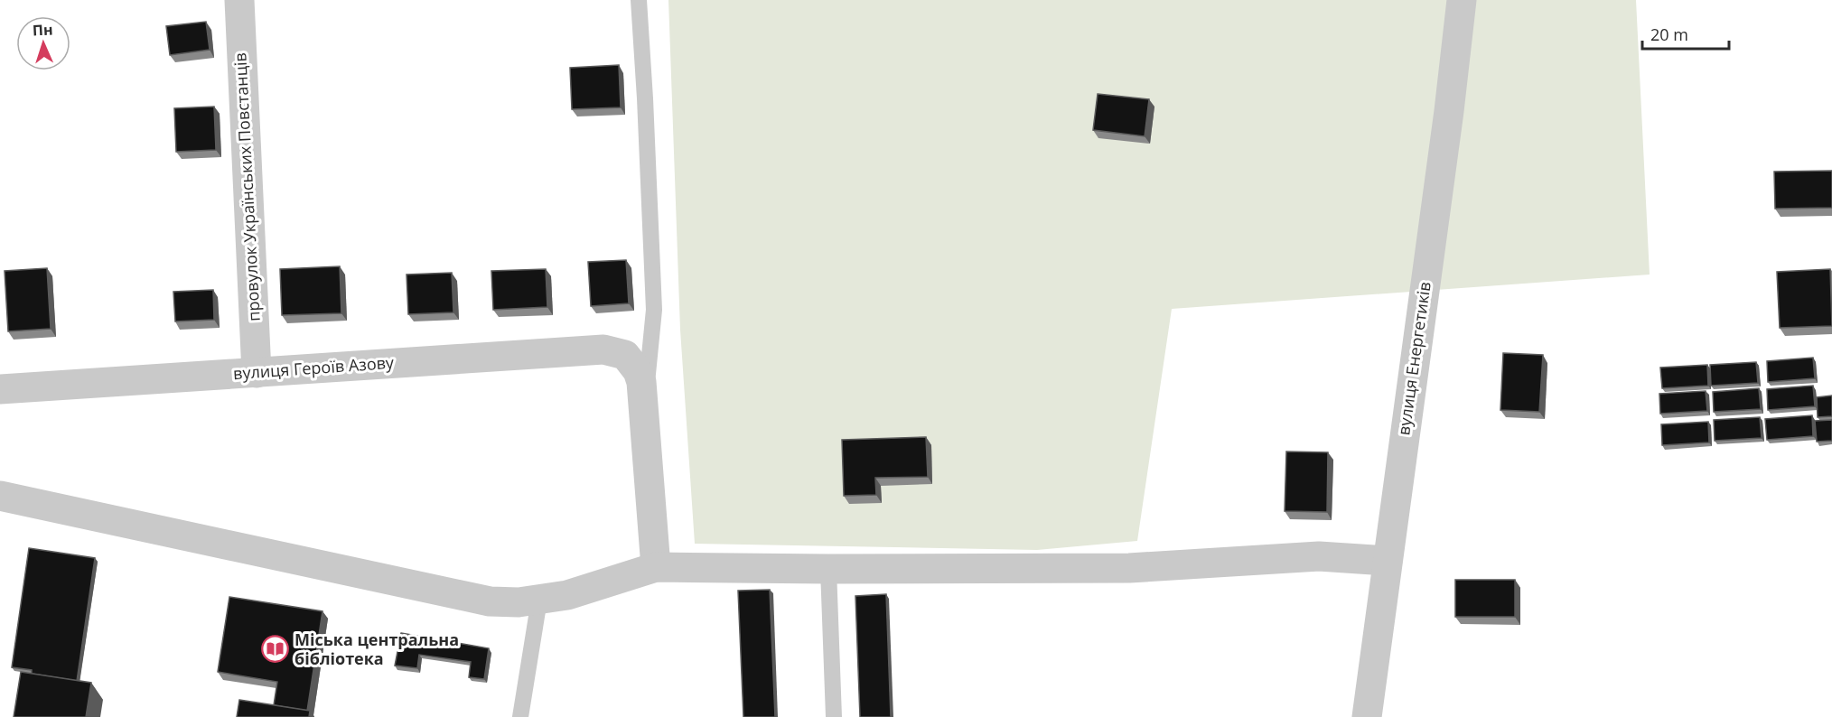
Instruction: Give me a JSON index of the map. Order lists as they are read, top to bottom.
{
  "streets": {
    "street": ["провулок Українських Повстанців", "вулиця Енергетиків", "вулиця Героїв Азову"]
  },
  "crossings": [
    ["провулок Українських Повстанців", "вулиця Героїв Азову"]
  ],
  "places": {
    "library": ["Міська центральна бібліотека"]
  },
  "scale_bar": "20 m",
  "north": "top"
}
